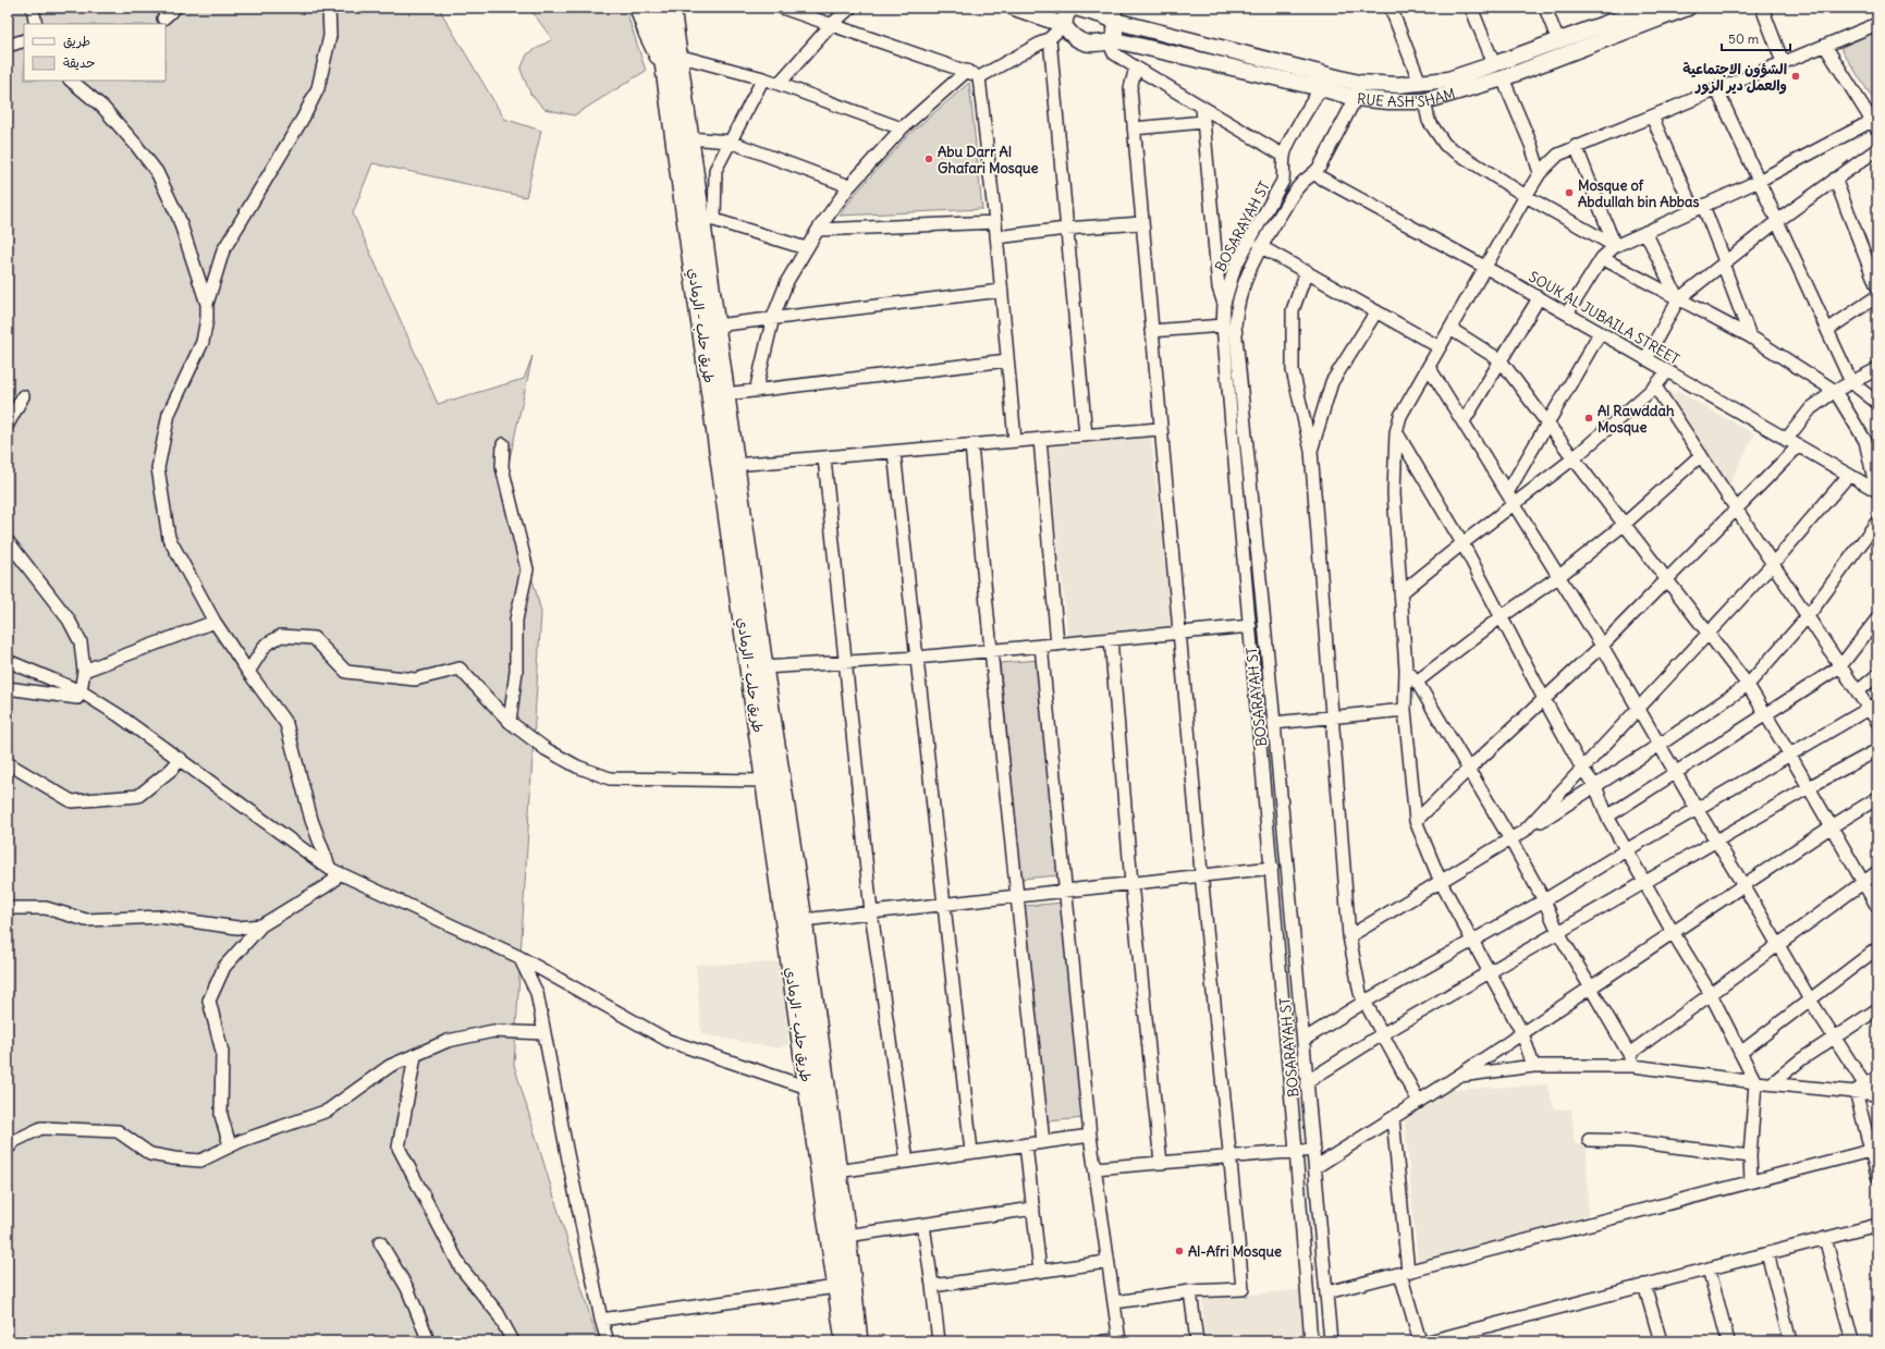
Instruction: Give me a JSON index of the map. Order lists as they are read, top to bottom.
{
  "streets": {
    "highway": ["طريق حلب - الرمادي"],
    "main road": ["RUE ASH'SHAM"],
    "street": ["BOSARAYAH ST", "SOUK AL JUBAILA STREET"]
  },
  "crossings": [
    ["RUE ASH'SHAM", "BOSARAYAH ST"],
    ["BOSARAYAH ST", "SOUK AL JUBAILA STREET"]
  ],
  "places": [
    "الشؤون الاجتماعية والعمل دير الزور",
    "Abu Darr Al Ghafari Mosque",
    "Mosque of Abdullah bin Abbas",
    "Al Rawddah Mosque",
    "Al-Afri Mosque"
  ],
  "legend": ["طريق", "حديقة"],
  "scale_bar": "50 m"
}
